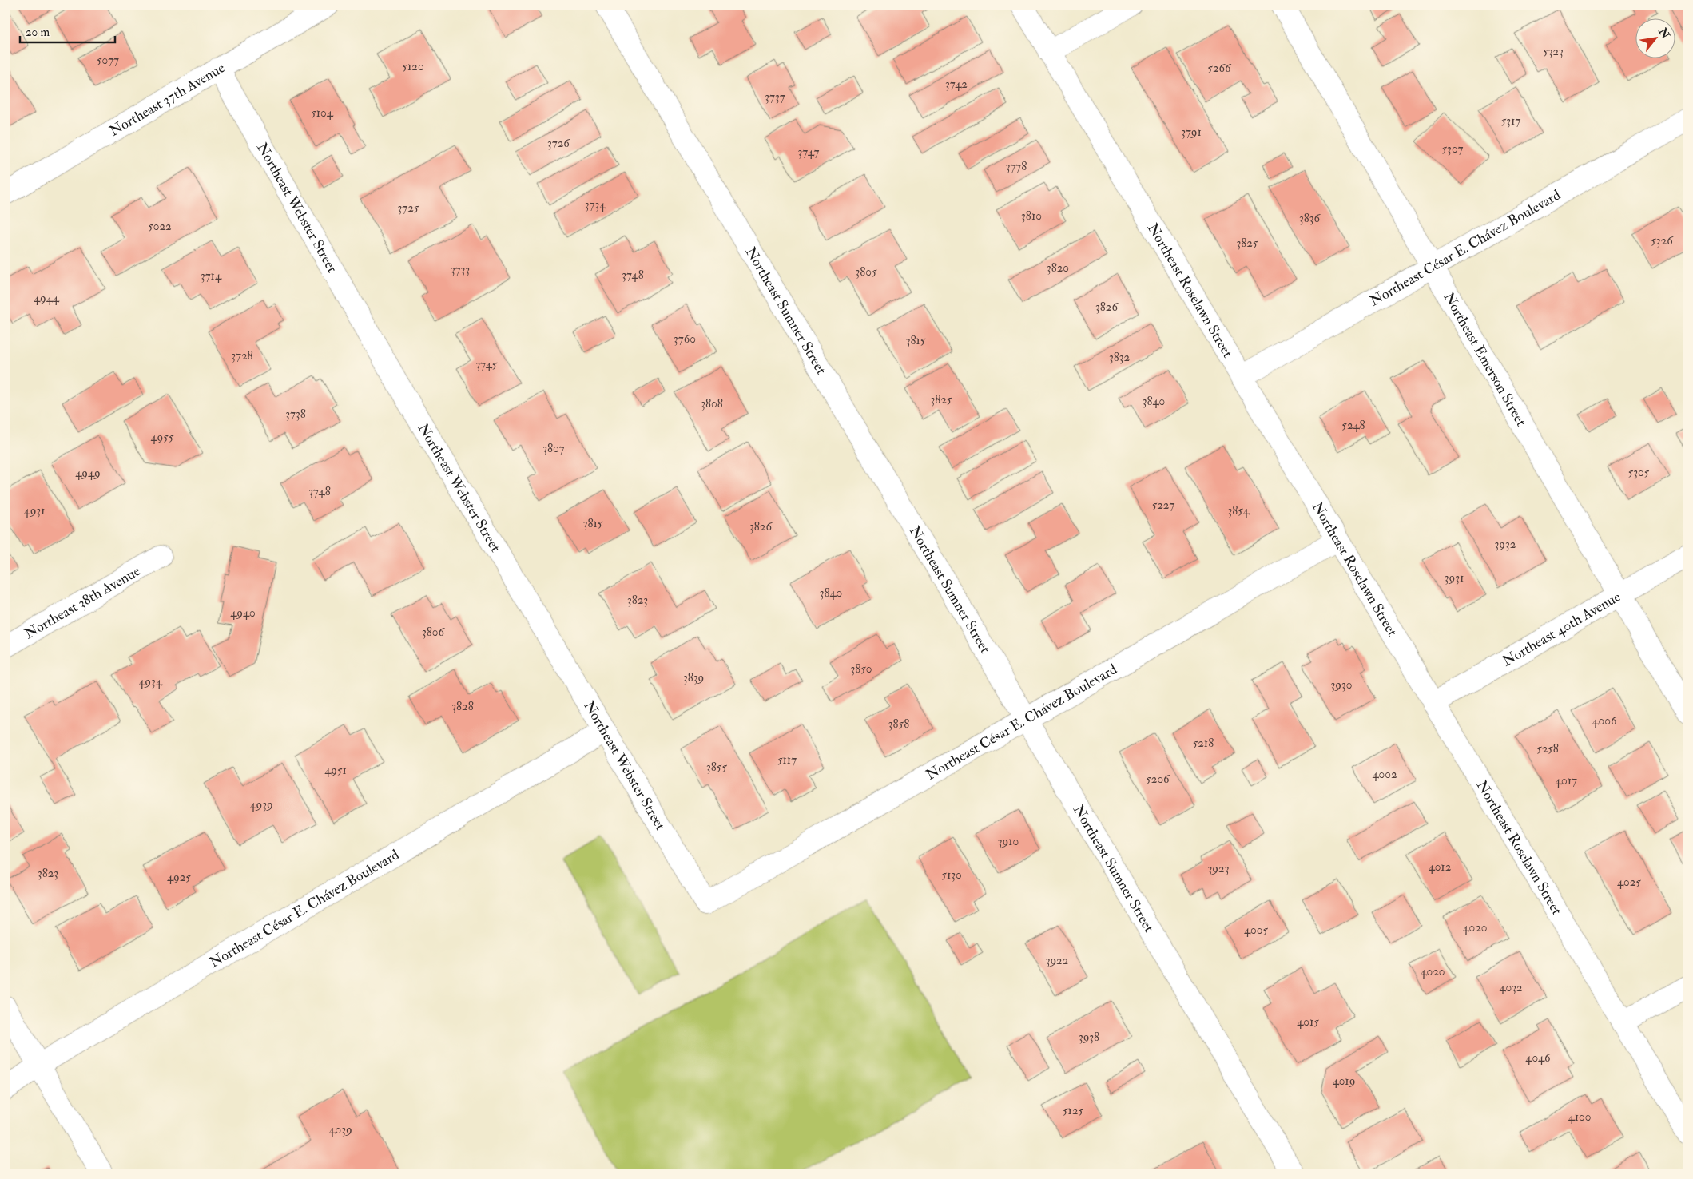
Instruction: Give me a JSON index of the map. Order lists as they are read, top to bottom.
{
  "streets": {
    "street": [
      "Northeast 37th Avenue",
      "Northeast Webster Street",
      "Northeast César E. Chávez Boulevard",
      "Northeast Roselawn Street",
      "Northeast Sumner Street",
      "Northeast Emerson Street",
      "Northeast 38th Avenue",
      "Northeast 40th Avenue"
    ]
  },
  "crossings": [
    ["Northeast 37th Avenue", "Northeast Webster Street"],
    ["Northeast Webster Street", "Northeast César E. Chávez Boulevard"],
    ["Northeast César E. Chávez Boulevard", "Northeast Roselawn Street"],
    ["Northeast César E. Chávez Boulevard", "Northeast Sumner Street"],
    ["Northeast César E. Chávez Boulevard", "Northeast Emerson Street"],
    ["Northeast Roselawn Street", "Northeast 40th Avenue"],
    ["Northeast Emerson Street", "Northeast 40th Avenue"]
  ],
  "house_numbers": [
    "5323",
    "5077",
    "5120",
    "5266",
    "3742",
    "3737",
    "5104",
    "5317",
    "3791",
    "3726",
    "5307",
    "3747",
    "3778",
    "3734",
    "3725",
    "3810",
    "3836",
    "5022",
    "5326",
    "3825",
    "3820",
    "3733",
    "3805",
    "3748",
    "3714",
    "4944",
    "3826",
    "3760",
    "3815",
    "3728",
    "3832",
    "3745",
    "3825",
    "3840",
    "3808",
    "3738",
    "5248",
    "4955",
    "3807",
    "5305",
    "4949",
    "3748",
    "5227",
    "4931",
    "3854",
    "3815",
    "3826",
    "3932",
    "3931",
    "3840",
    "3823",
    "4940",
    "3806",
    "3850",
    "3839",
    "4934",
    "3930",
    "3828",
    "4006",
    "3858",
    "5218",
    "5258",
    "5117",
    "3855",
    "4951",
    "4002",
    "5206",
    "4017",
    "4939",
    "3910",
    "4012",
    "3923",
    "3823",
    "5130",
    "4925",
    "4025",
    "4020",
    "4005",
    "3922",
    "4020",
    "4032",
    "4015",
    "3938",
    "4046",
    "4019",
    "5125",
    "4100",
    "4039"
  ],
  "scale_bar": "20 m",
  "north": "top right"
}
